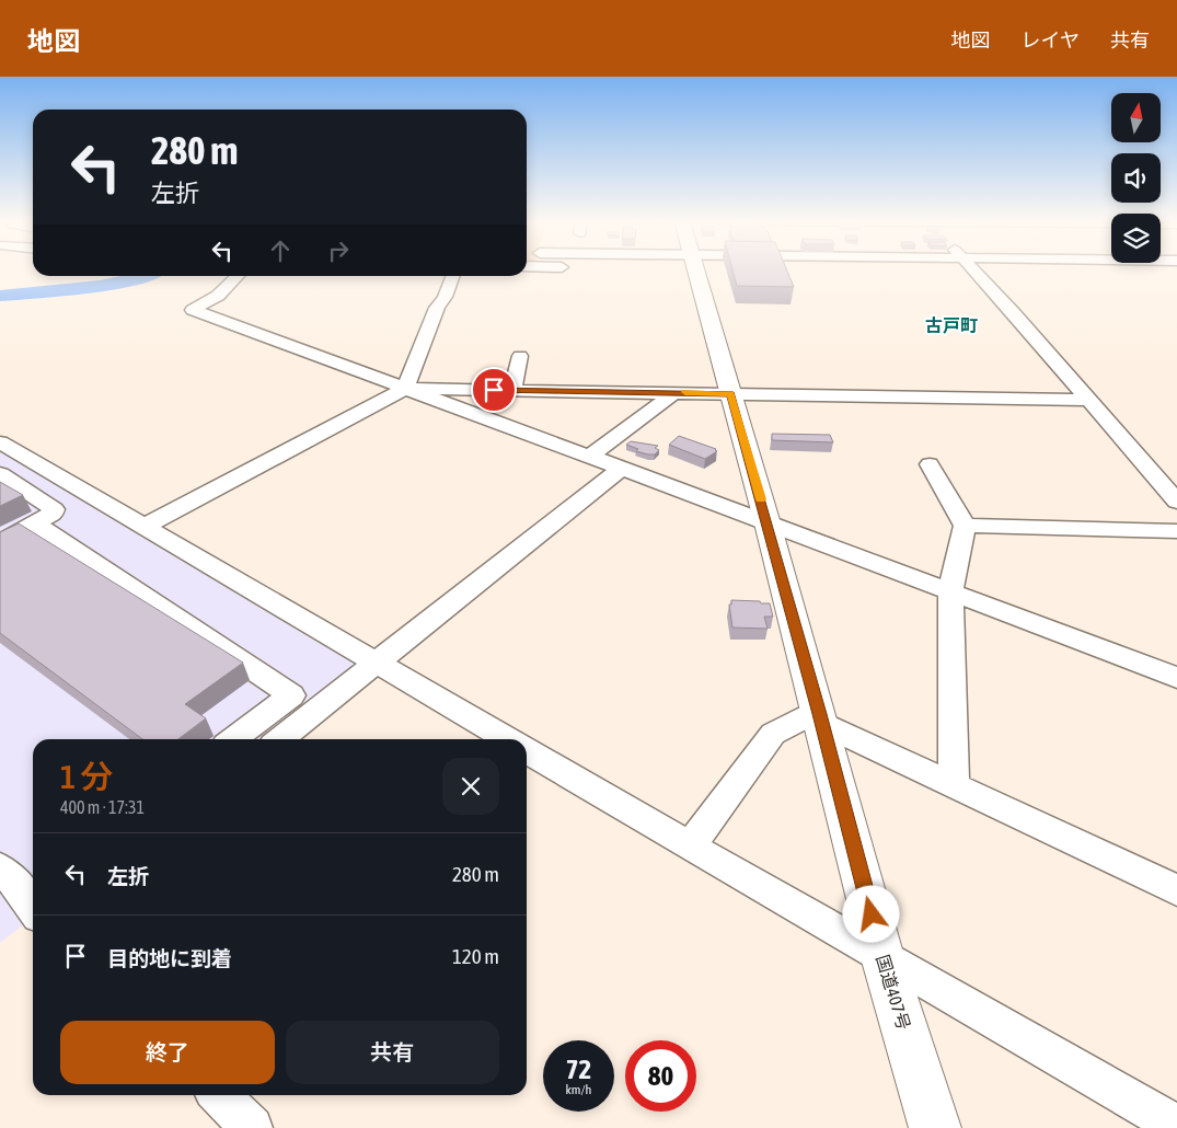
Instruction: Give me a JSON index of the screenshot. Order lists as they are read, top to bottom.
{
  "streets": {
    "highway": ["国道407号"]
  },
  "districts": ["古戸町"],
  "north": "top",
  "page": {
    "header": "地図",
    "nav": ["地図", "レイヤ", "共有"],
    "turn": ["280 m", "左折"],
    "heading": ["1 分", "400 m · 17:31"],
    "list": [
      {
        "name": "左折",
        "value": "280 m"
      },
      {
        "name": "目的地に到着",
        "value": "120 m"
      }
    ],
    "buttons": ["終了", "共有"],
    "speed": "72 km/h",
    "limit": "80"
  }
}
